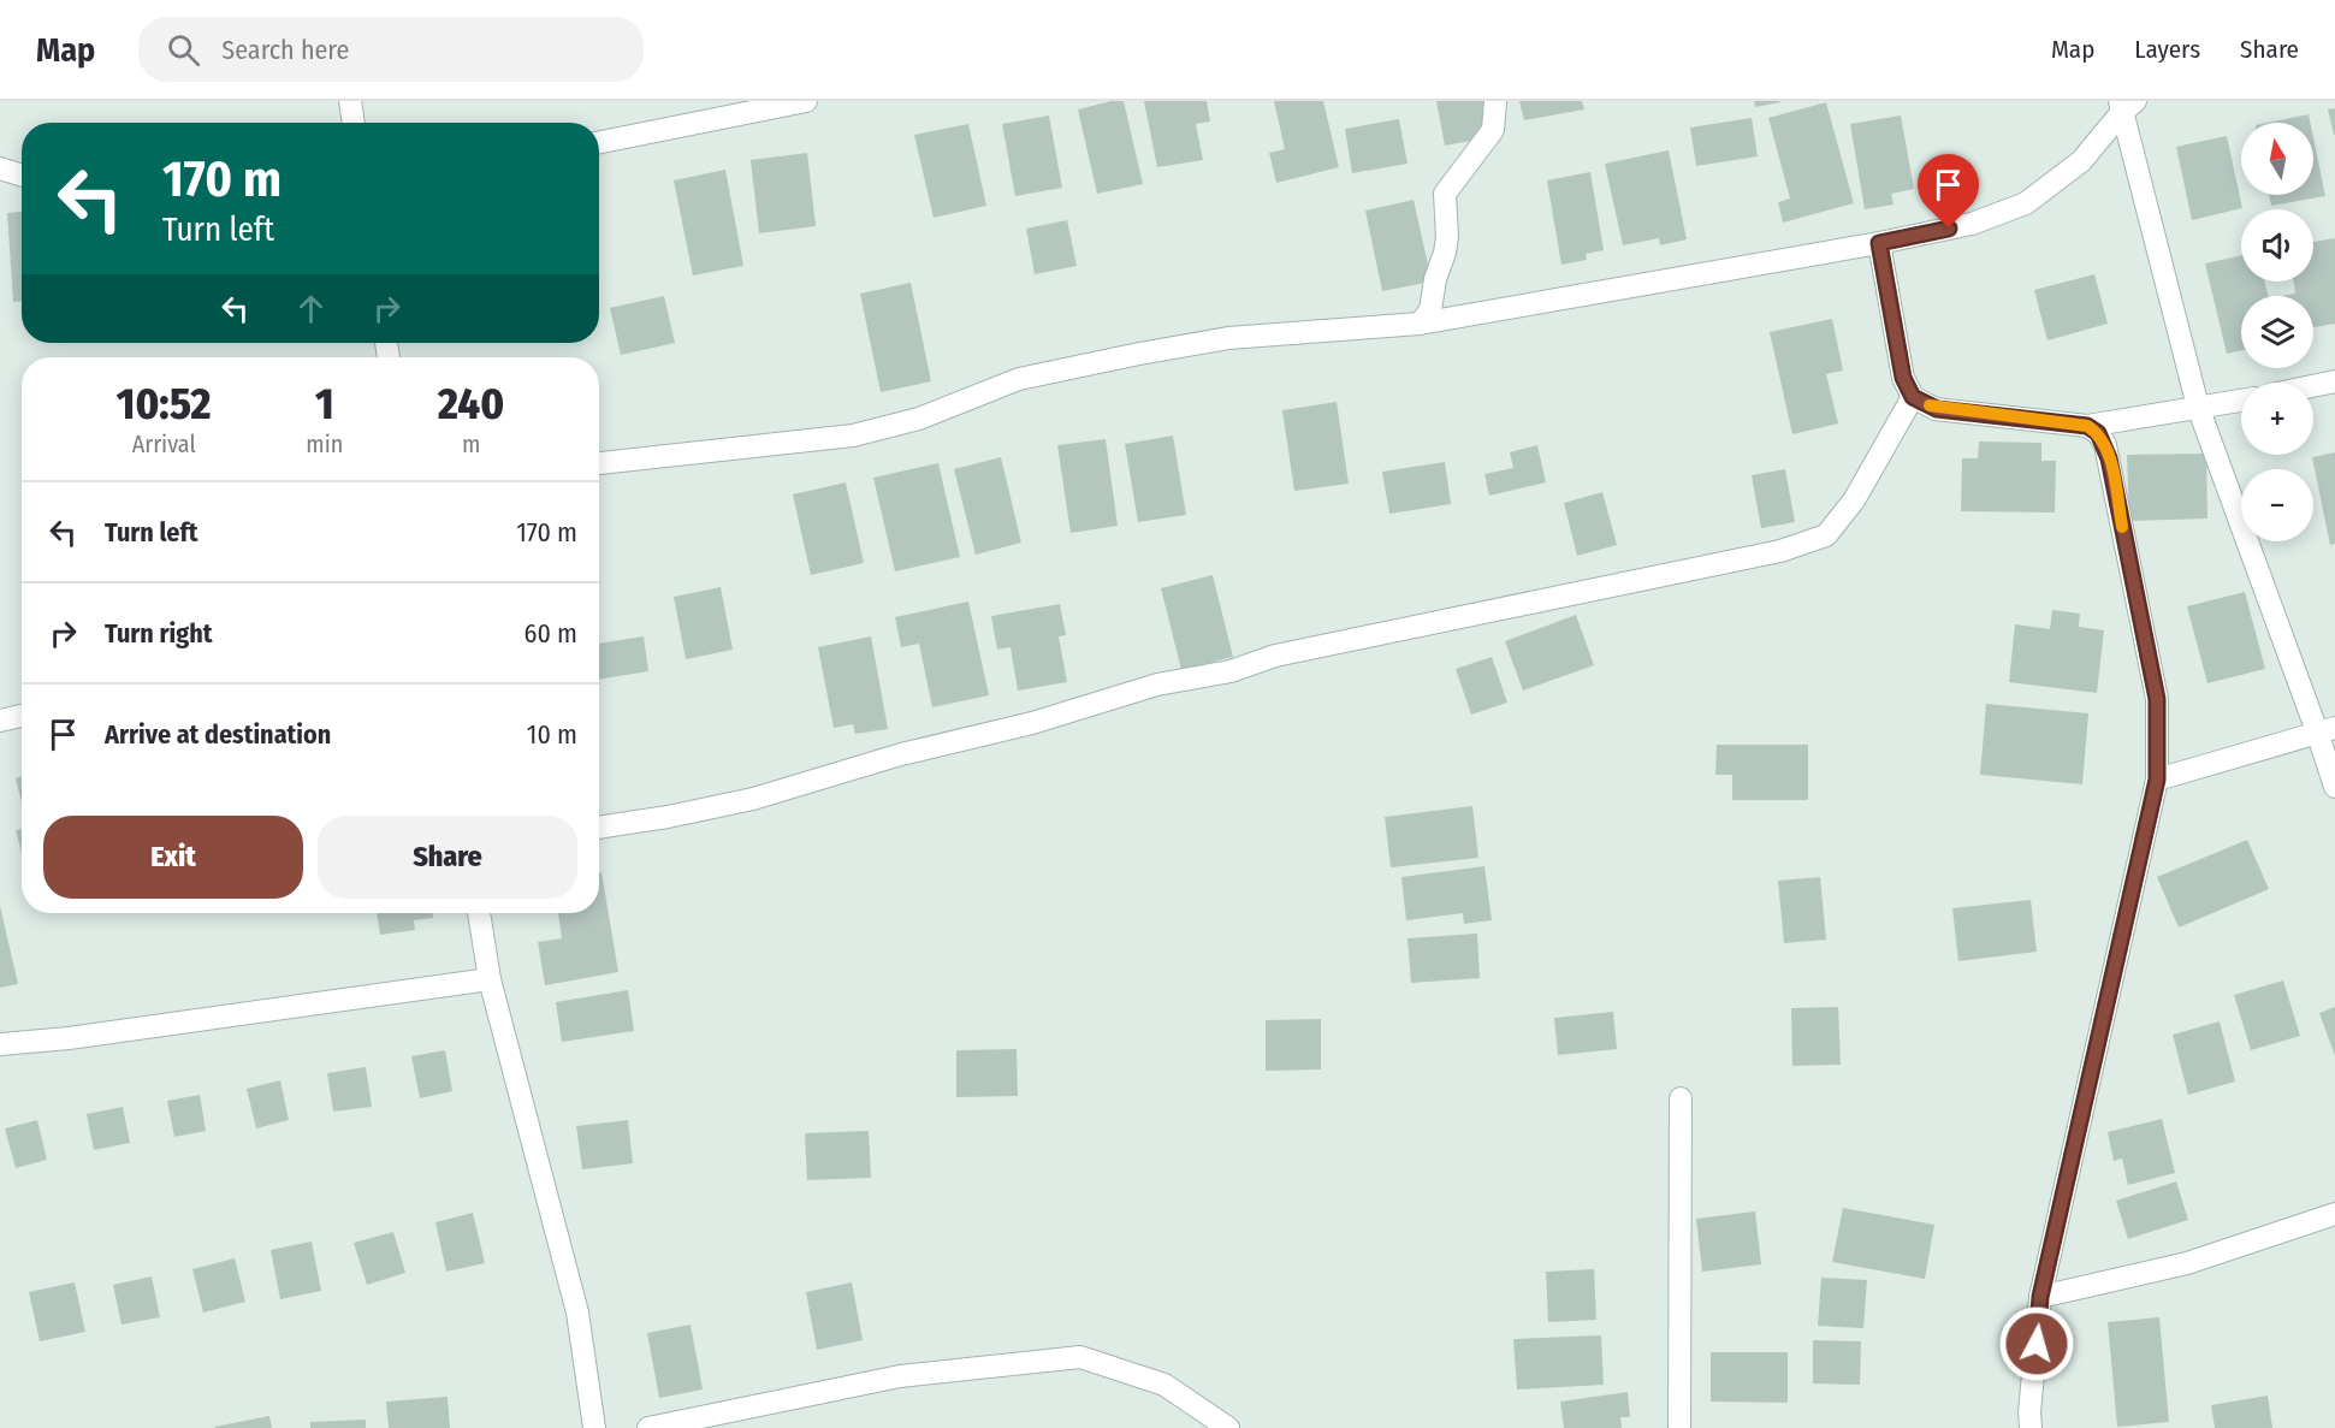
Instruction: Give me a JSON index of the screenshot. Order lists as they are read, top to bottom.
{
  "north": "top",
  "page": {
    "header": "Map",
    "search": "Search here",
    "nav": ["Map", "Layers", "Share"],
    "map_buttons": ["+", "−"],
    "turn": ["170 m", "Turn left"],
    "eta": [
      "10:52",
      "Arrival",
      "1",
      "min",
      "240",
      "m"
    ],
    "list": [
      {
        "name": "Turn left",
        "value": "170 m"
      },
      {
        "name": "Turn right",
        "value": "60 m"
      },
      {
        "name": "Arrive at destination",
        "value": "10 m"
      }
    ],
    "buttons": ["Exit", "Share"]
  }
}
